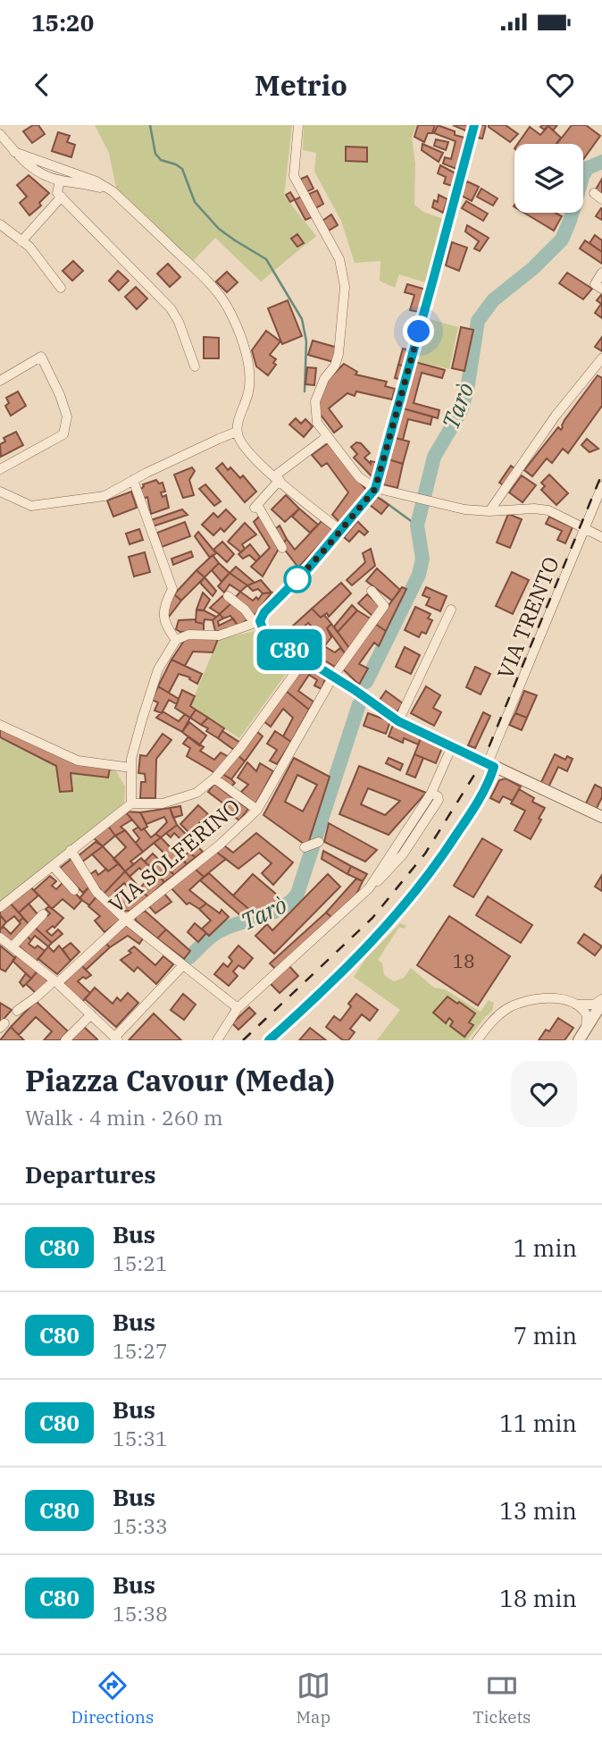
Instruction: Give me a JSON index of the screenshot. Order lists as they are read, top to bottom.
{
  "streets": {
    "street": ["VIA TRENTO", "VIA SOLFERINO"]
  },
  "water": ["Tarò"],
  "lines": ["bus line C80"],
  "house_numbers": ["18"],
  "page": {
    "status": "15:20",
    "header": "Metrio",
    "on_map": "C80",
    "heading": [
      ["Piazza Cavour (Meda)", "Walk · 4 min · 260 m"],
      "Departures"
    ],
    "list": [
      {
        "mark": "C80",
        "name": "Bus",
        "note": "15:21",
        "value": "1 min"
      },
      {
        "mark": "C80",
        "name": "Bus",
        "note": "15:27",
        "value": "7 min"
      },
      {
        "mark": "C80",
        "name": "Bus",
        "note": "15:31",
        "value": "11 min"
      },
      {
        "mark": "C80",
        "name": "Bus",
        "note": "15:33",
        "value": "13 min"
      },
      {
        "mark": "C80",
        "name": "Bus",
        "note": "15:38",
        "value": "18 min"
      }
    ],
    "tabs": ["Directions", "Map", "Tickets"]
  }
}
